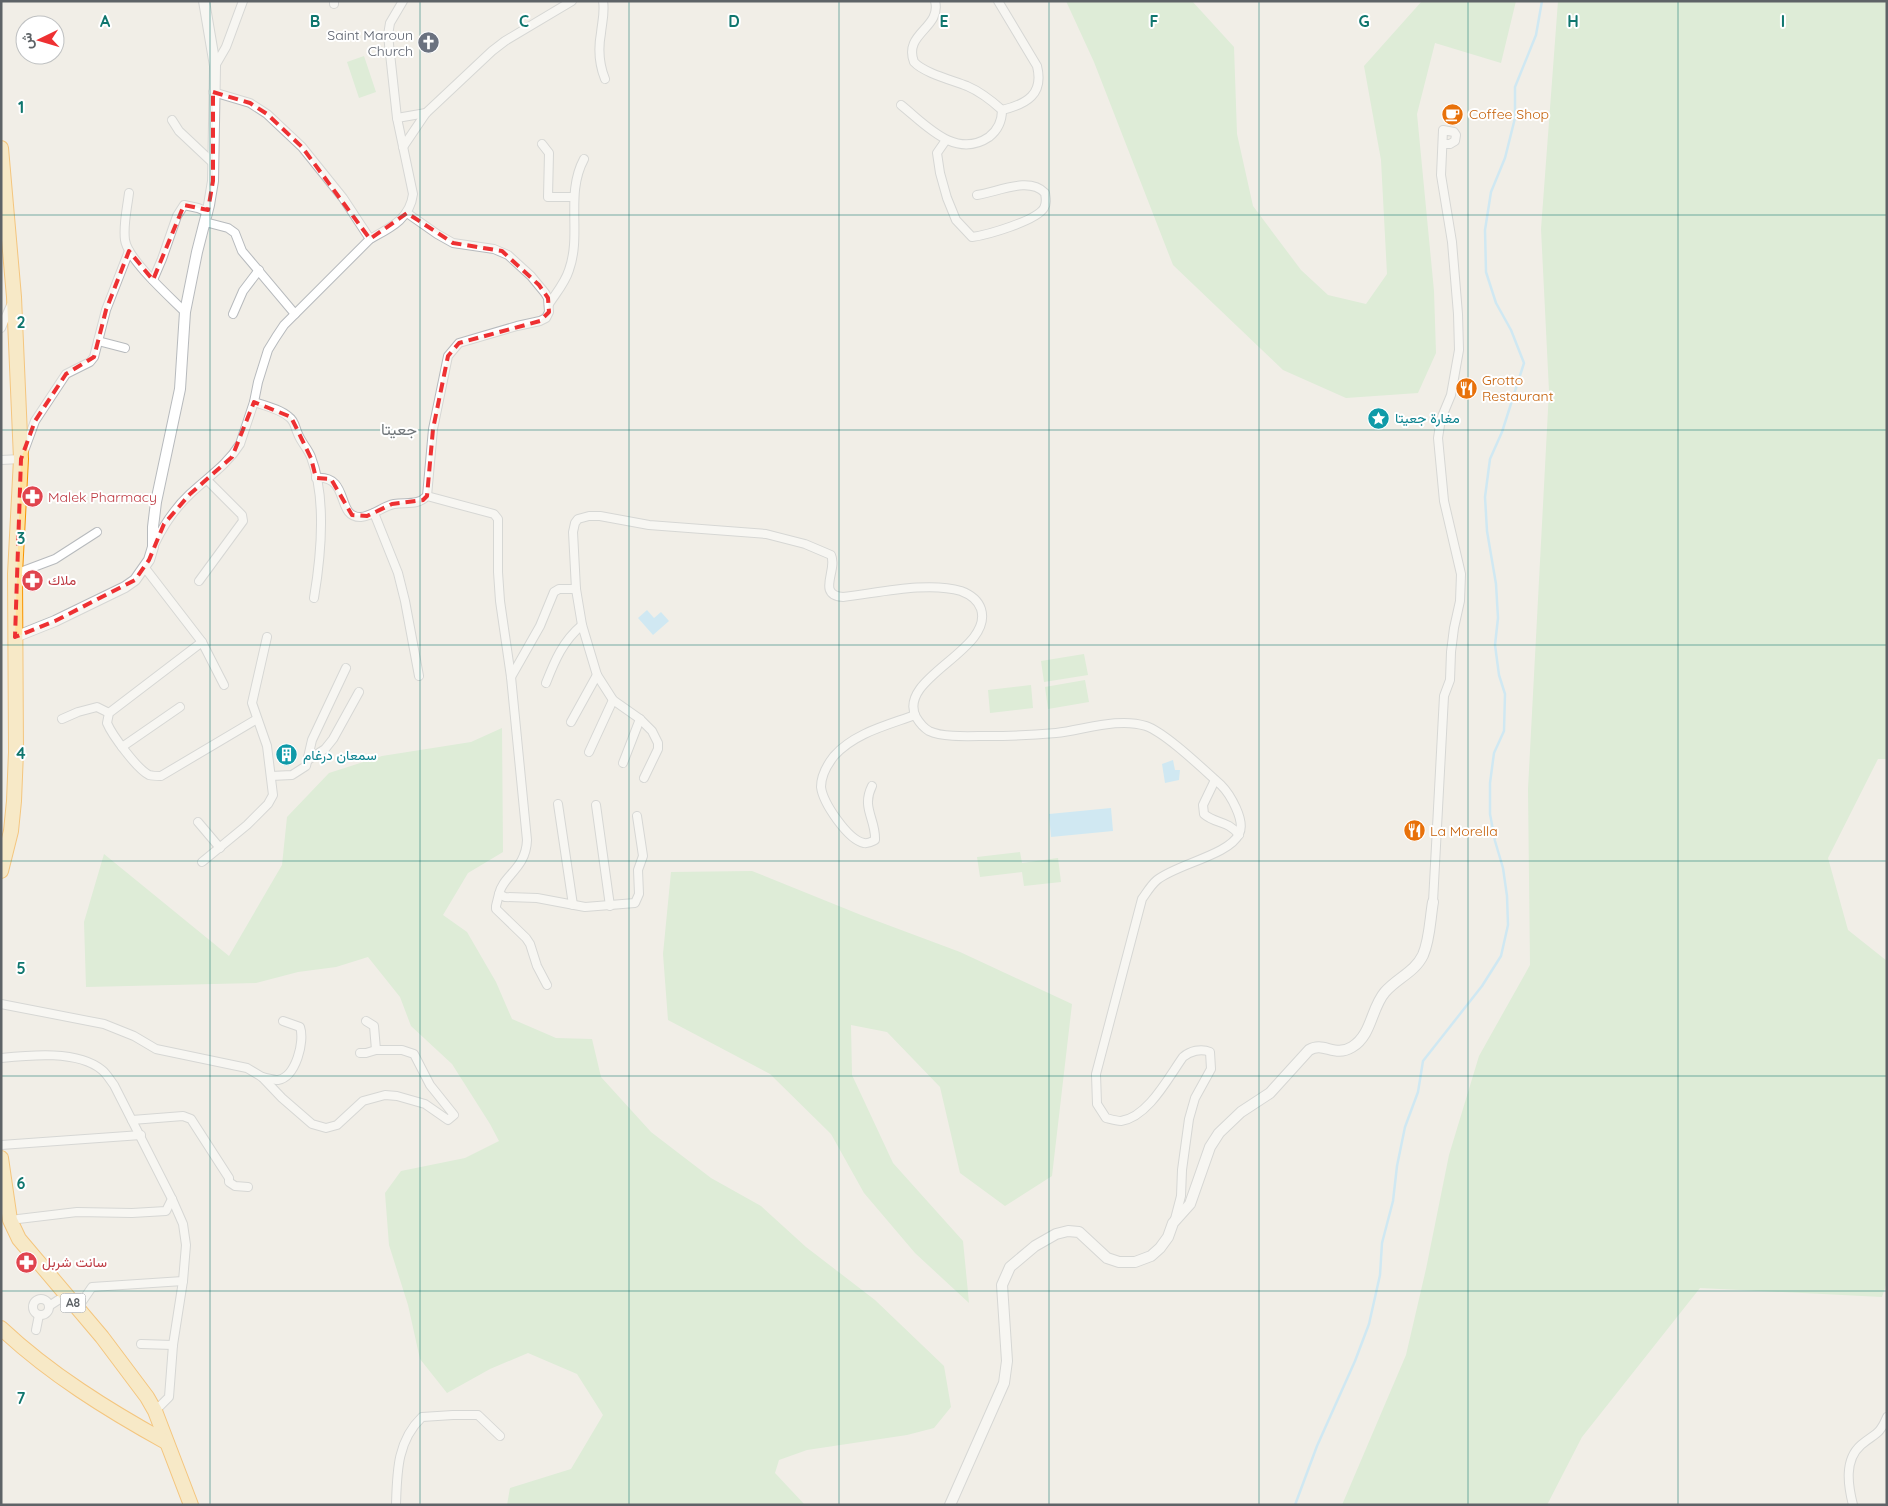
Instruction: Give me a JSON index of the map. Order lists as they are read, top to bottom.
{
  "streets": {
    "highway": ["A8"]
  },
  "districts": ["جعيتا"],
  "places": {
    "church": ["Saint Maroun Church"],
    "cafe": ["Coffee Shop"],
    "restaurant": ["Grotto Restaurant", "La Morella"],
    "place": ["مغارة جعيتا"],
    "pharmacy": ["Malek Pharmacy", "ملاك", "سانت شربل"],
    "building": ["سمعان درغام"]
  },
  "north": "left",
  "grid": {
    "columns": [
      "A",
      "B",
      "C",
      "D",
      "E",
      "F",
      "G",
      "H",
      "I"
    ],
    "rows": [
      "1",
      "2",
      "3",
      "4",
      "5",
      "6",
      "7"
    ]
  }
}
